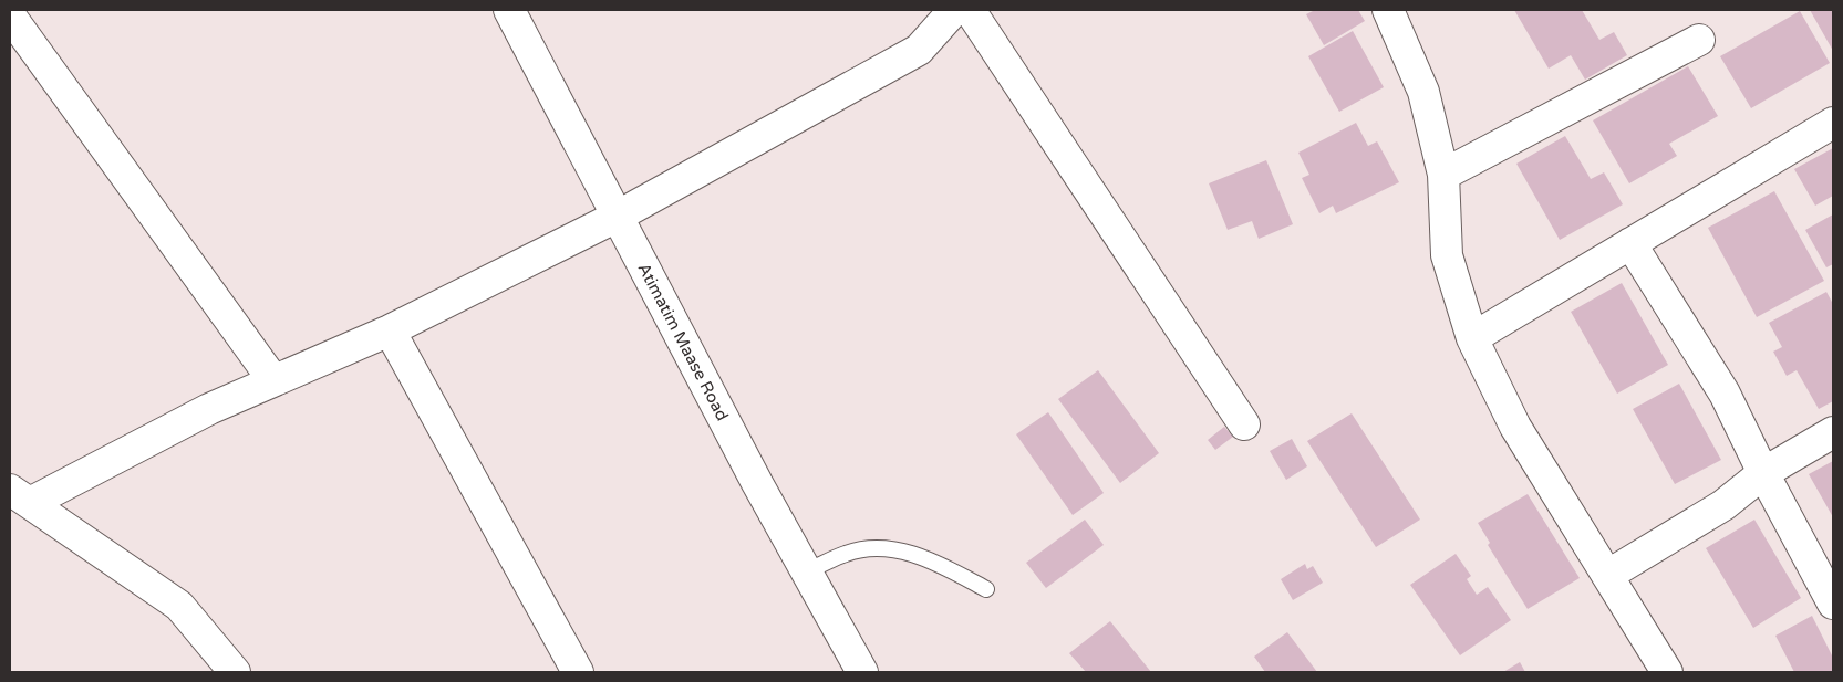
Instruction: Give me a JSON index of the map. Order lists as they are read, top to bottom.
{
  "streets": {
    "street": ["Atimatim Maase Road"]
  }
}
